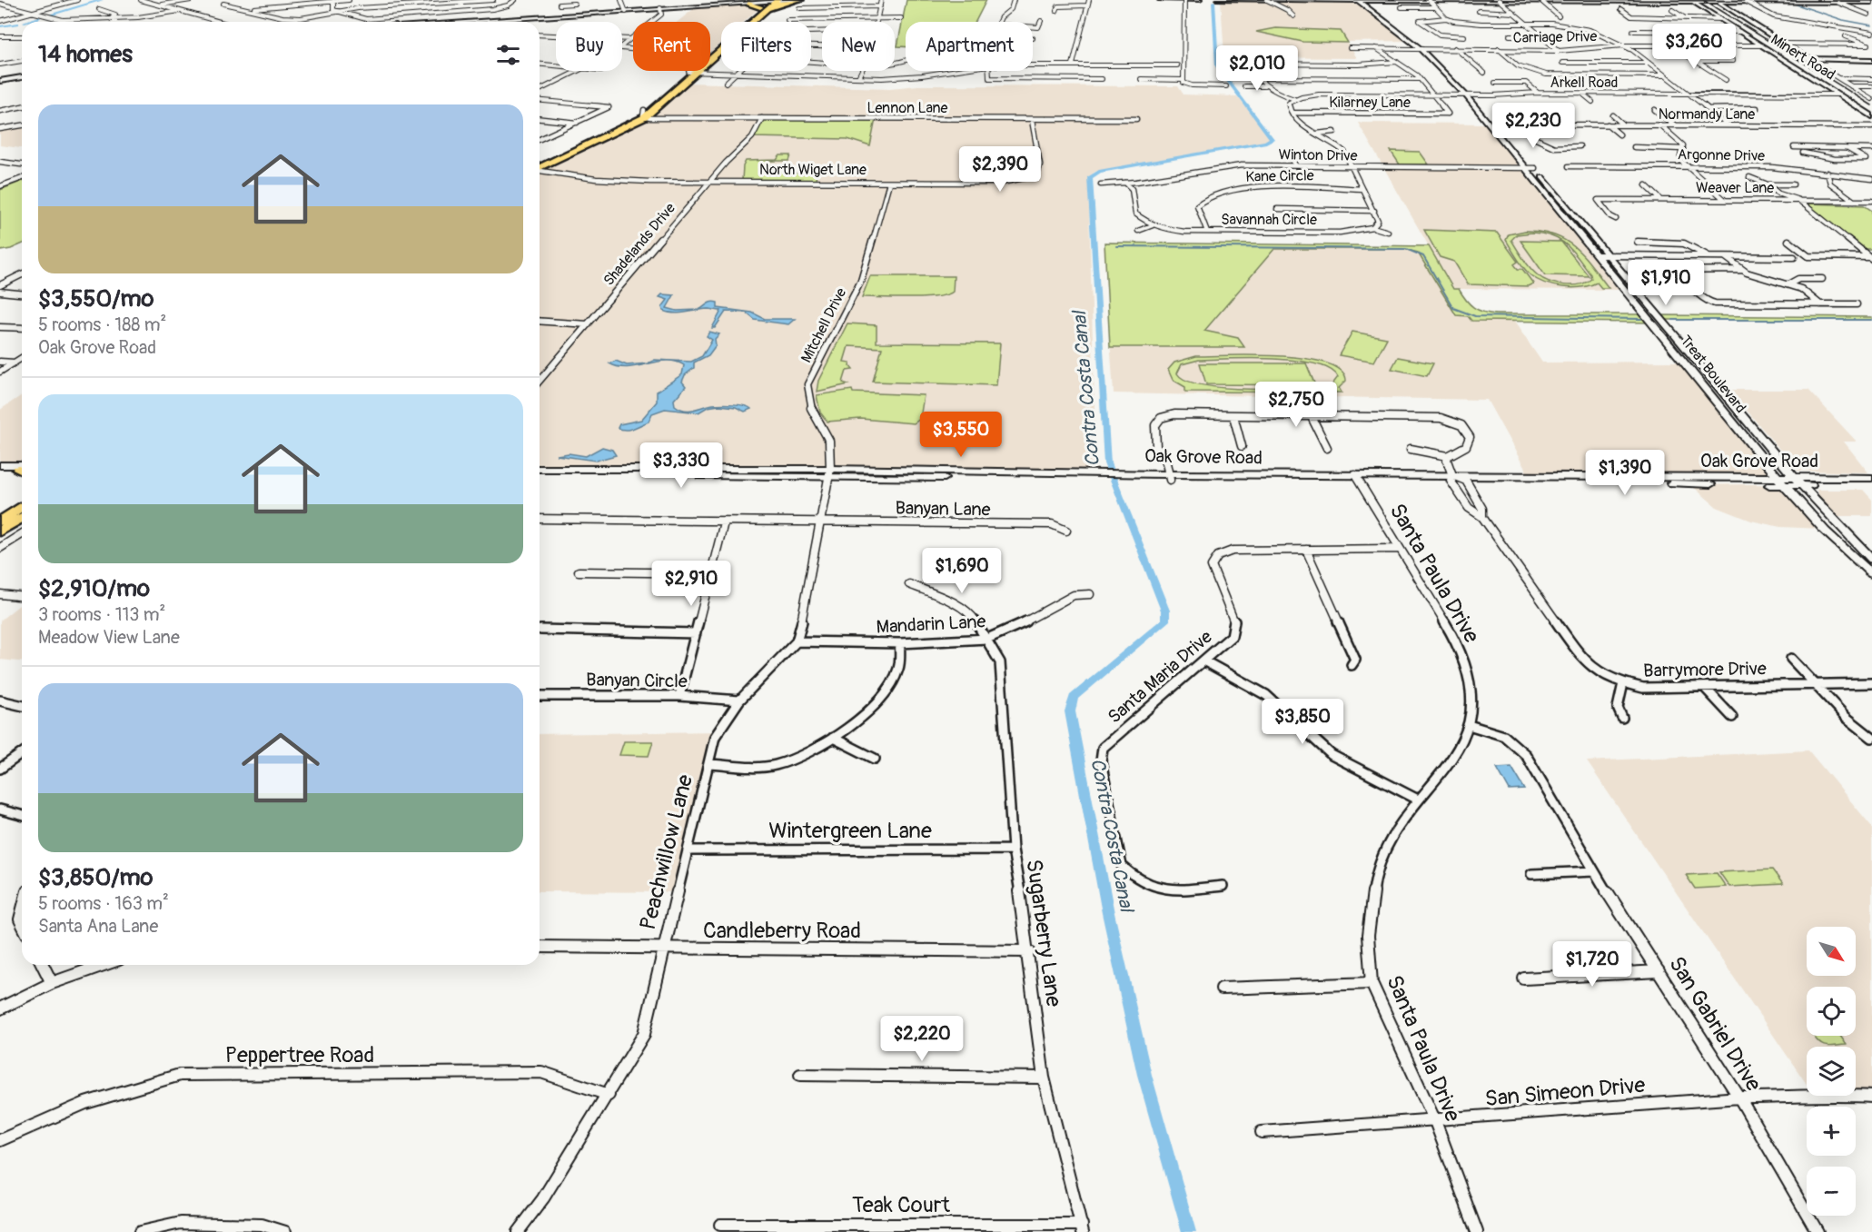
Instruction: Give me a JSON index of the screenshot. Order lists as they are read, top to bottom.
{
  "streets": {
    "main road": ["Minert Road", "Treat Boulevard", "Oak Grove Road"],
    "street": [
      "Carriage Drive",
      "Arkell Road",
      "Kilarney Lane",
      "Lennon Lane",
      "Normandy Lane",
      "Winton Drive",
      "Argonne Drive",
      "North Wiget Lane",
      "Kane Circle",
      "Weaver Lane",
      "Savannah Circle",
      "Shadelands Drive",
      "Mitchell Drive",
      "Banyan Lane",
      "Santa Paula Drive",
      "Mandarin Lane",
      "Barrymore Drive",
      "Santa Maria Drive",
      "Banyan Circle",
      "Wintergreen Lane",
      "Peachwillow Lane",
      "Candleberry Road",
      "Sugarberry Lane",
      "San Gabriel Drive",
      "Peppertree Road",
      "San Simeon Drive",
      "Teak Court"
    ]
  },
  "crossings": [
    ["Carriage Drive", "Minert Road"],
    ["Carriage Drive", "Treat Boulevard"],
    ["Minert Road", "Arkell Road"],
    ["Arkell Road", "Kilarney Lane"],
    ["Arkell Road", "Treat Boulevard"],
    ["Lennon Lane", "North Wiget Lane"],
    ["Lennon Lane", "Shadelands Drive"],
    ["Winton Drive", "Treat Boulevard"],
    ["North Wiget Lane", "Shadelands Drive"],
    ["North Wiget Lane", "Mitchell Drive"],
    ["Kane Circle", "Savannah Circle"],
    ["Mitchell Drive", "Oak Grove Road"],
    ["Mitchell Drive", "Peachwillow Lane"],
    ["Treat Boulevard", "Oak Grove Road"],
    ["Oak Grove Road", "Santa Paula Drive"],
    ["Oak Grove Road", "Barrymore Drive"],
    ["Oak Grove Road", "Peachwillow Lane"],
    ["Banyan Lane", "Peachwillow Lane"],
    ["Santa Paula Drive", "Santa Maria Drive"],
    ["Santa Paula Drive", "San Gabriel Drive"],
    ["Santa Paula Drive", "San Simeon Drive"],
    ["Mandarin Lane", "Peachwillow Lane"],
    ["Mandarin Lane", "Sugarberry Lane"],
    ["Banyan Circle", "Peachwillow Lane"],
    ["Wintergreen Lane", "Peachwillow Lane"],
    ["Wintergreen Lane", "Sugarberry Lane"],
    ["Peachwillow Lane", "Candleberry Road"],
    ["Peachwillow Lane", "Peppertree Road"],
    ["Candleberry Road", "Sugarberry Lane"],
    ["Sugarberry Lane", "Teak Court"],
    ["San Gabriel Drive", "San Simeon Drive"]
  ],
  "water": ["Contra Costa Canal"],
  "north": "bottom right",
  "page": {
    "chip": [
      "Buy",
      "Rent",
      "Filters",
      "New",
      "Apartment"
    ],
    "heading": "14 homes",
    "price": [
      "$3,260",
      "$2,010",
      "$2,230",
      "$2,390",
      "$1,910",
      "$2,750",
      "$3,550",
      "$3,330",
      "$1,390",
      "$1,690",
      "$2,910",
      "$3,850",
      "$1,720",
      "$2,220"
    ],
    "list": [
      {
        "name": "$3,550/mo",
        "note": "5 rooms · 188 m² · Oak Grove Road"
      },
      {
        "name": "$2,910/mo",
        "note": "3 rooms · 113 m² · Meadow View Lane"
      },
      {
        "name": "$3,850/mo",
        "note": "5 rooms · 163 m² · Santa Ana Lane"
      }
    ],
    "map_buttons": ["+", "−"]
  }
}
